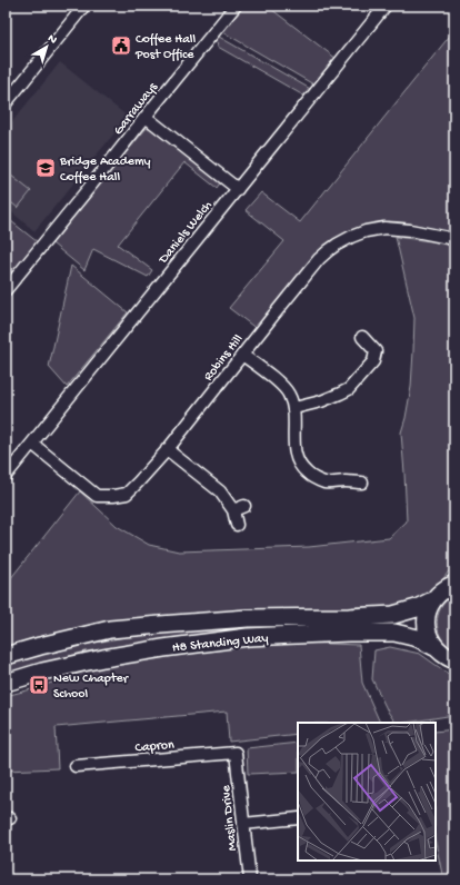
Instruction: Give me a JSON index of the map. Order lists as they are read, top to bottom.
{
  "streets": {
    "highway": ["H8 Standing Way"],
    "street": [
      "Garraways",
      "Daniels Welch",
      "Robins Hill",
      "Capron",
      "Maslin Drive"
    ]
  },
  "crossings": [
    ["Daniels Welch", "Robins Hill"],
    ["Capron", "Maslin Drive"]
  ],
  "places": {
    "public building": ["Coffee Hall Post Office"],
    "school or university": ["Bridge Academy Coffee Hall"],
    "bus stop": ["New Chapter School"]
  },
  "north": "top right"
}
